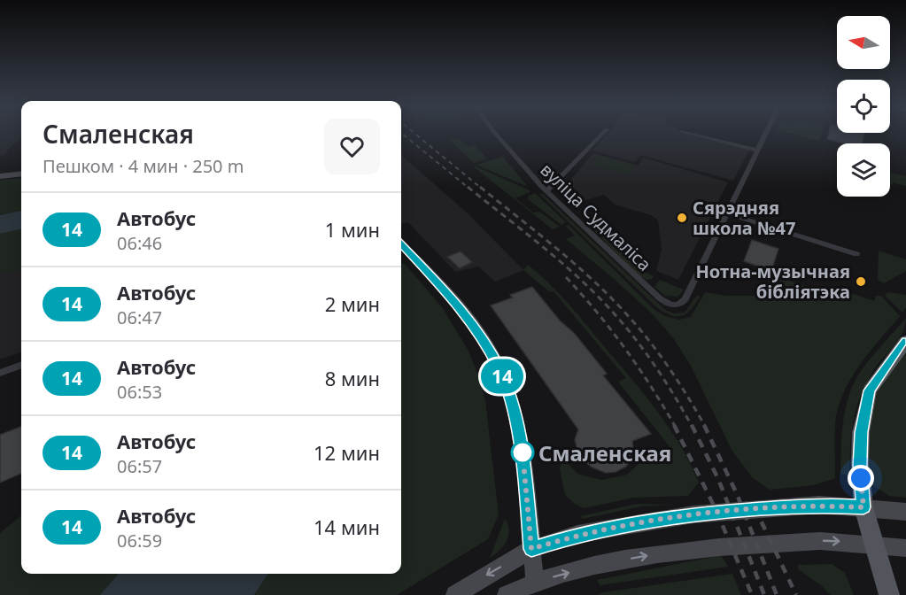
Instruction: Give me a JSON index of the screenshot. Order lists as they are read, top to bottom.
{
  "streets": {
    "street": ["вуліца Судмаліса"]
  },
  "places": ["Сярэдняя школа №47", "Нотна-музычная бібліятэка", "Смаленская"],
  "lines": ["bus line 14"],
  "north": "left",
  "page": {
    "on_map": "14",
    "heading": ["Смаленская", "Пешком · 4 мин · 250 m"],
    "list": [
      {
        "mark": "14",
        "name": "Автобус",
        "note": "06:46",
        "value": "1 мин"
      },
      {
        "mark": "14",
        "name": "Автобус",
        "note": "06:47",
        "value": "2 мин"
      },
      {
        "mark": "14",
        "name": "Автобус",
        "note": "06:53",
        "value": "8 мин"
      },
      {
        "mark": "14",
        "name": "Автобус",
        "note": "06:57",
        "value": "12 мин"
      },
      {
        "mark": "14",
        "name": "Автобус",
        "note": "06:59",
        "value": "14 мин"
      }
    ]
  }
}
